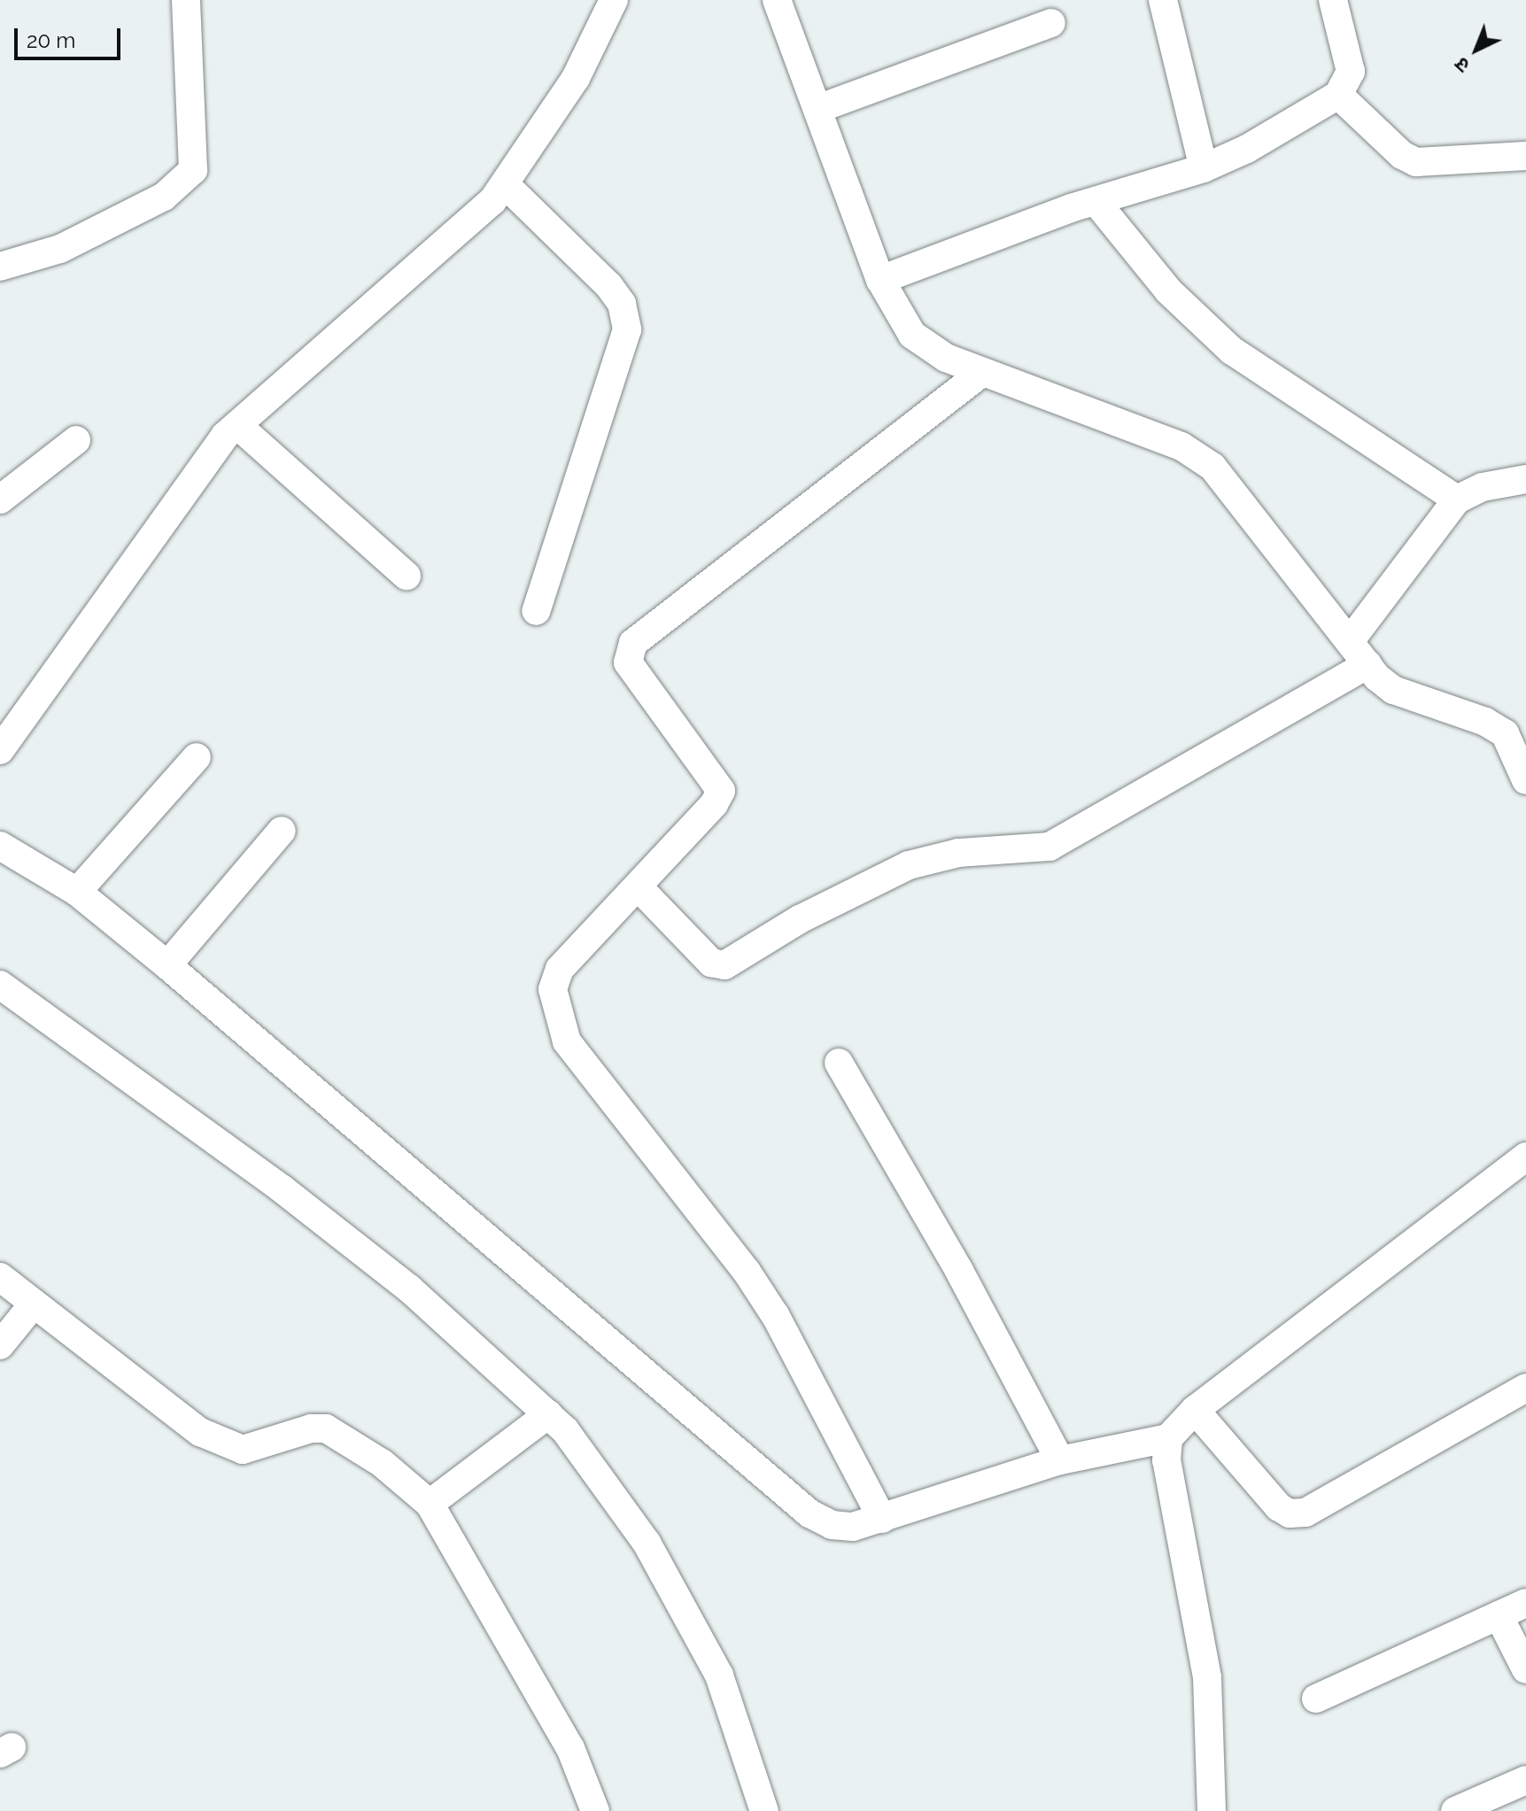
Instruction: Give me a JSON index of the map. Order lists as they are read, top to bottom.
{
  "scale_bar": "20 m",
  "north": "bottom left"
}
